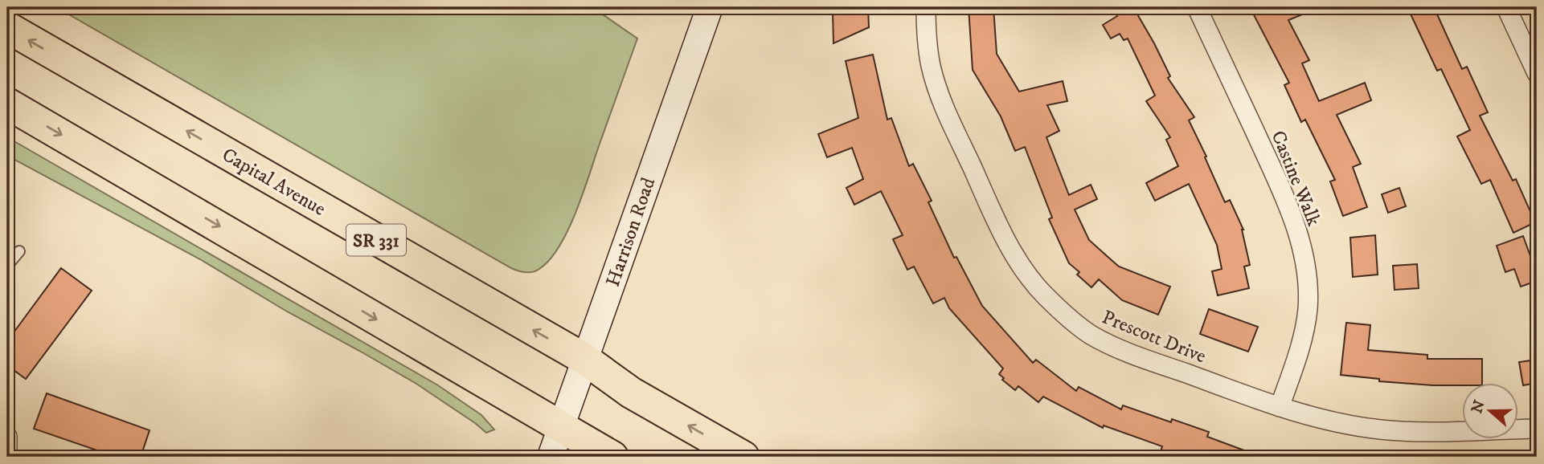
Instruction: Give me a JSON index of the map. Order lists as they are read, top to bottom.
{
  "streets": {
    "highway": ["Capital Avenue", "SR 331"],
    "street": ["Castine Walk", "Harrison Road", "Prescott Drive"]
  },
  "crossings": [
    ["Castine Walk", "Prescott Drive"],
    ["Capital Avenue", "Harrison Road"]
  ],
  "north": "left"
}
